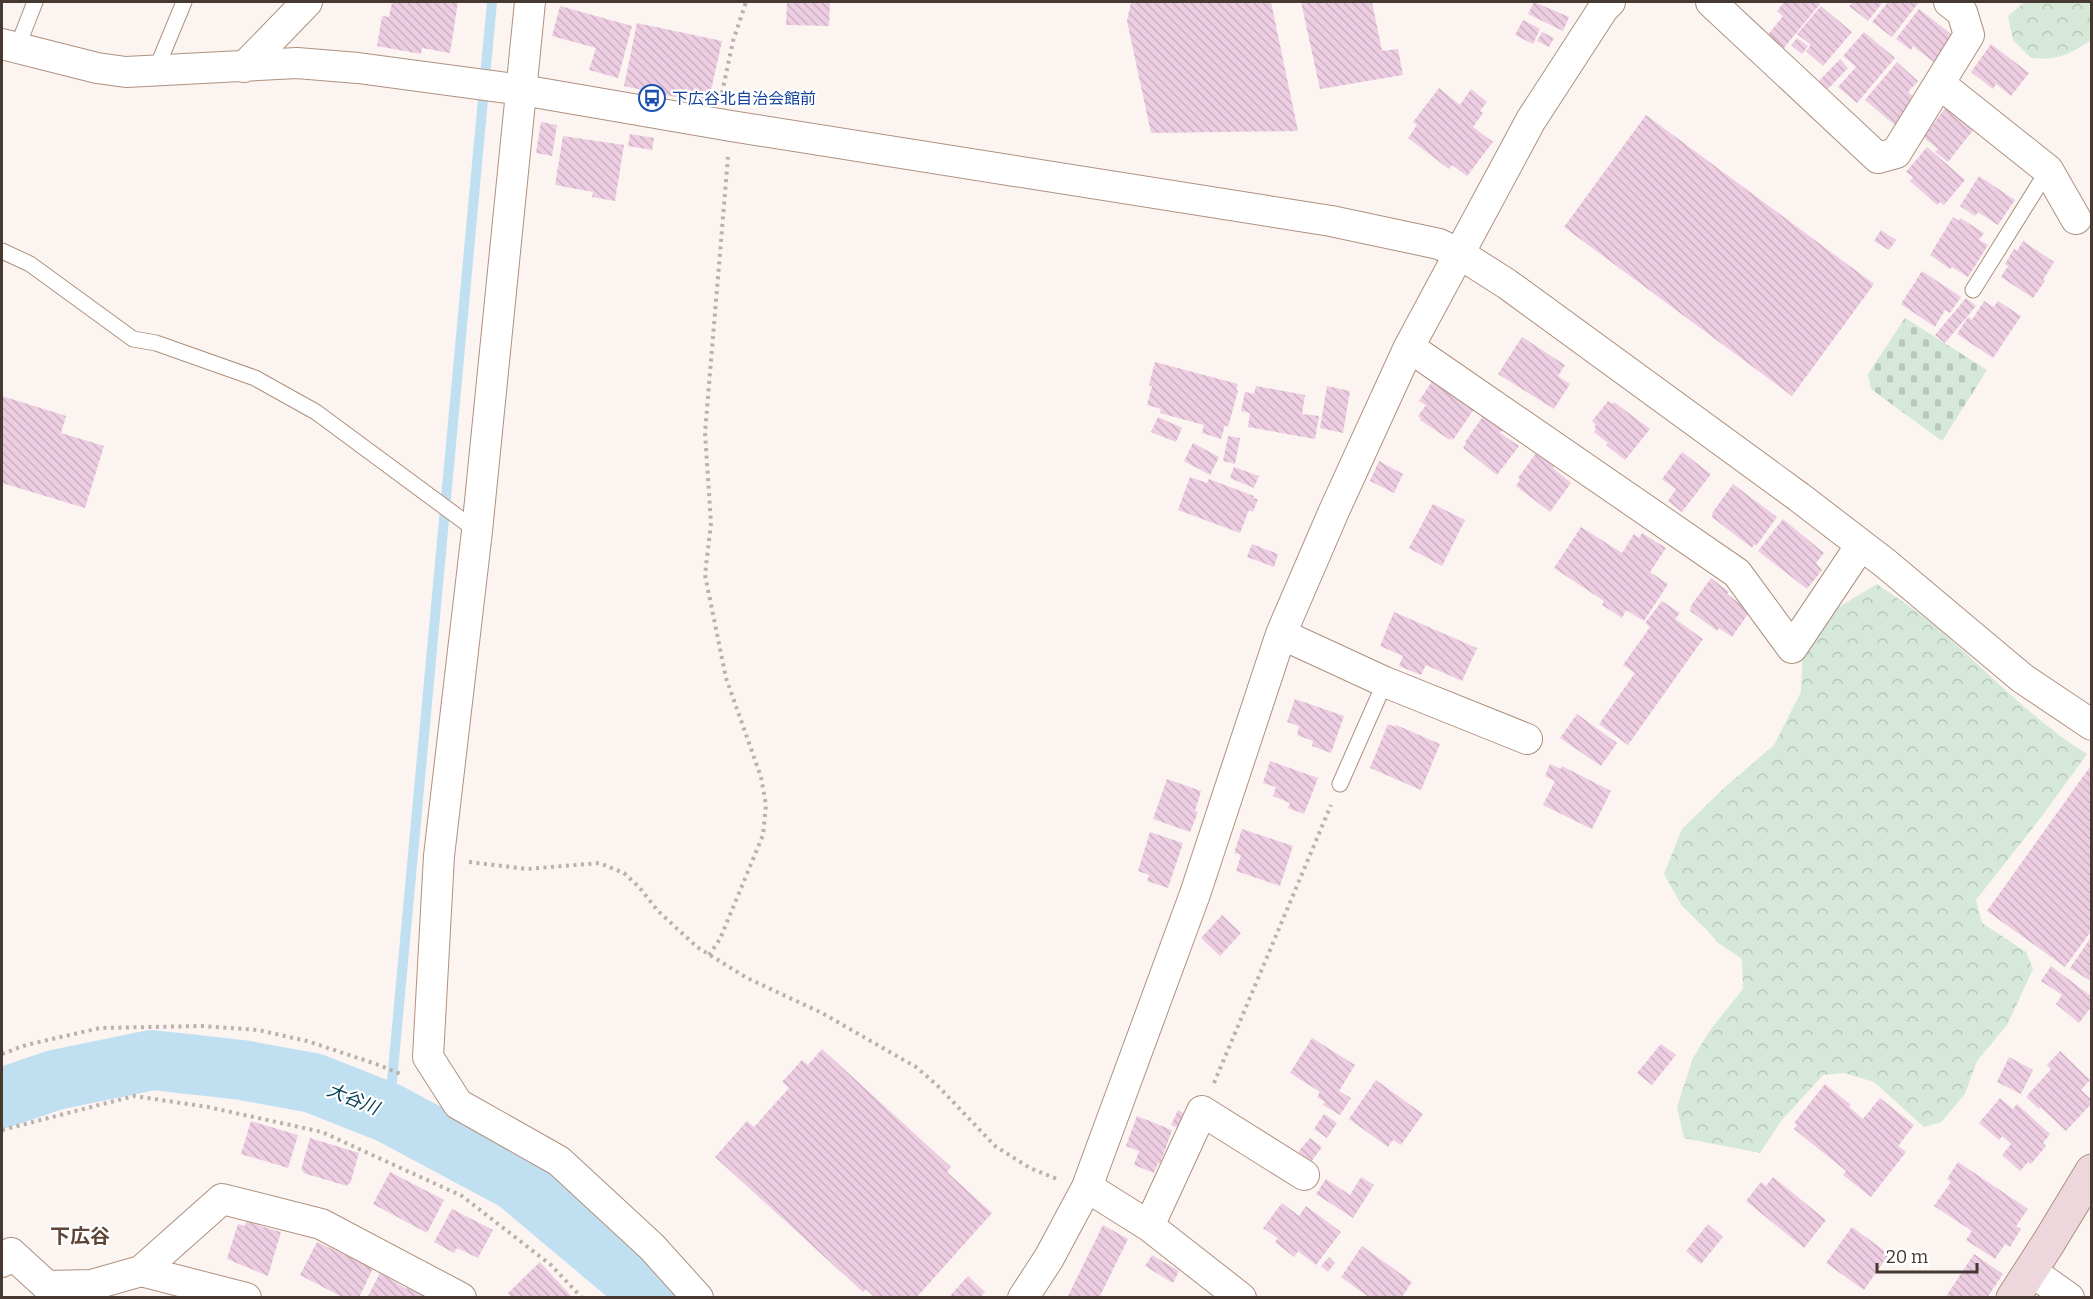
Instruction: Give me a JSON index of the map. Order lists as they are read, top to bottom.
{
  "districts": ["下広谷"],
  "water": ["大谷川"],
  "places": {
    "bus stop": ["下広谷北自治会館前"]
  },
  "scale_bar": "20 m"
}
